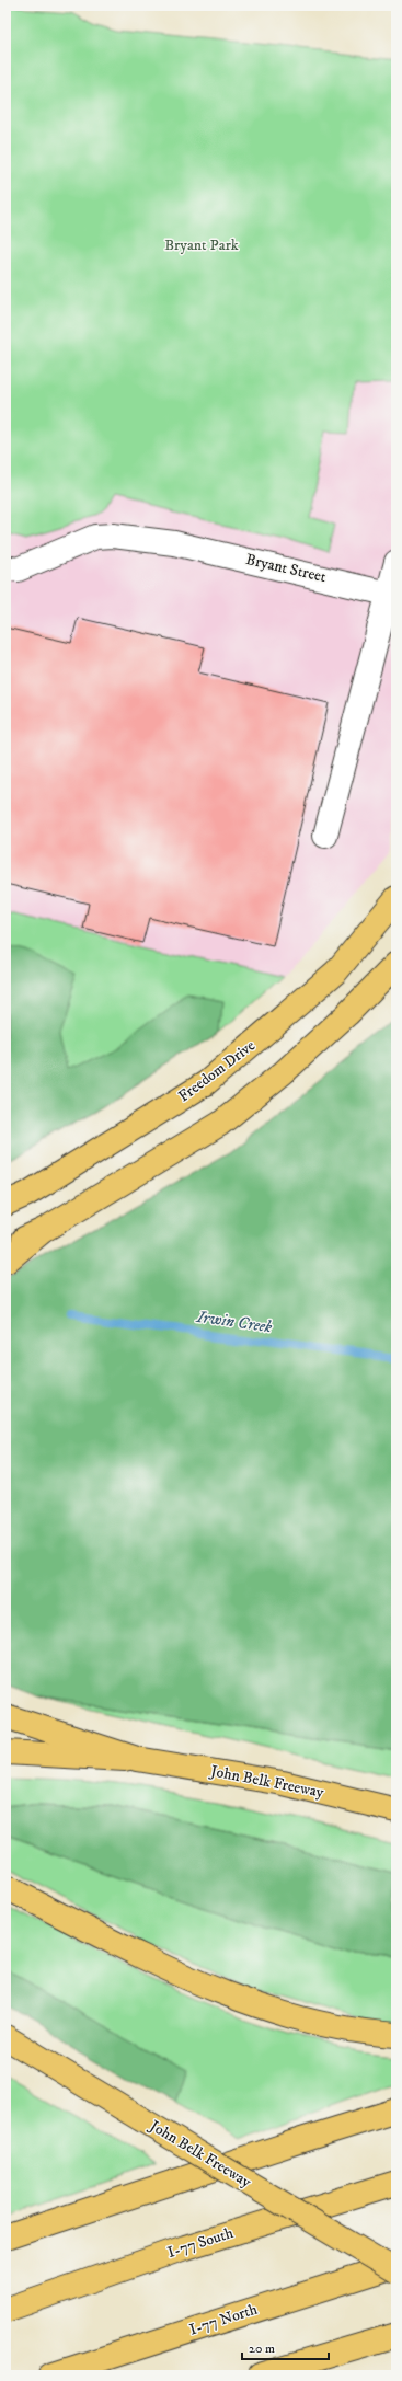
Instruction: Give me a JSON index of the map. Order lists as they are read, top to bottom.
{
  "streets": {
    "main road": [
      "Freedom Drive",
      "John Belk Freeway",
      "I-77 South",
      "I-77 North"
    ],
    "street": ["Bryant Street"]
  },
  "water": ["Irwin Creek"],
  "parks": ["Bryant Park"],
  "scale_bar": "20 m"
}
